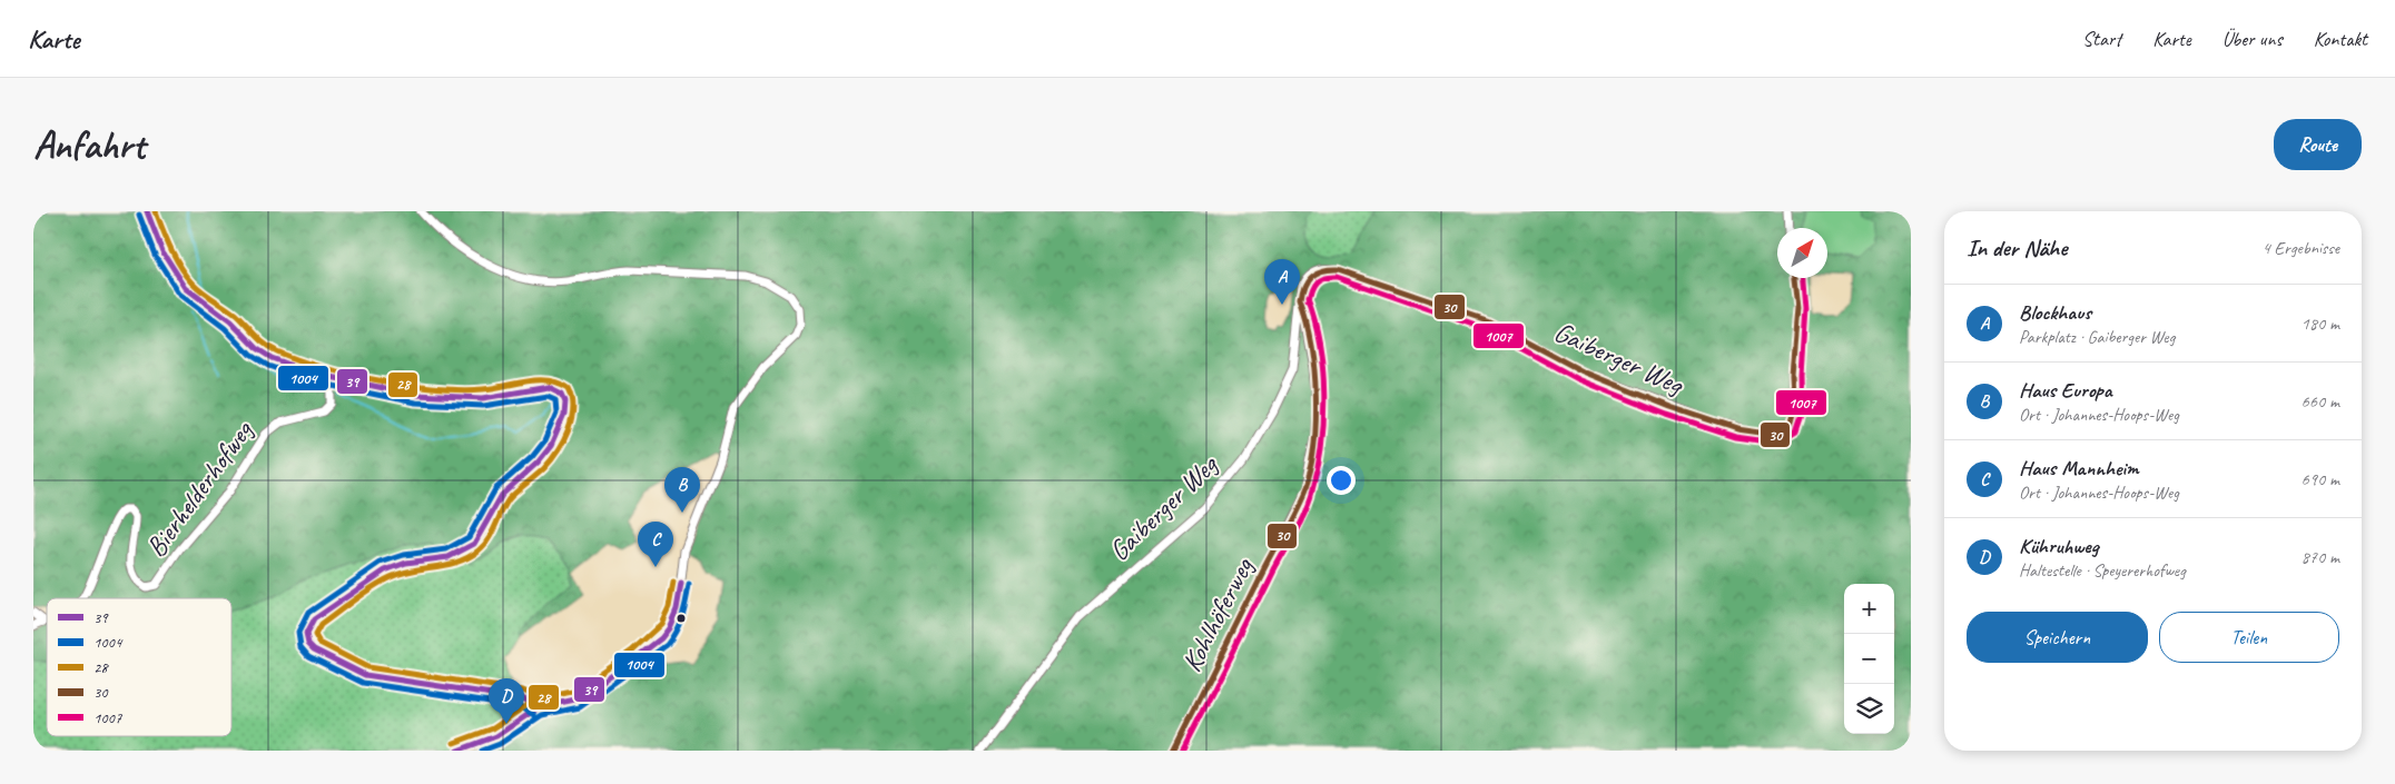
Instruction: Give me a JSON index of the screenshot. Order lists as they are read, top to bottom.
{
  "streets": {
    "street": ["Gaiberger Weg", "Bierhelderhofweg", "Kohlhöferweg"]
  },
  "crossings": [
    ["Gaiberger Weg", "Kohlhöferweg"]
  ],
  "lines": [
    "transit line 39",
    "transit line 28",
    "transit line 1004",
    "transit line 30",
    "transit line 1007"
  ],
  "legend": [
    "39",
    "1004",
    "28",
    "30",
    "1007"
  ],
  "north": "top right",
  "page": {
    "header": "Karte",
    "nav": [
      "Start",
      "Karte",
      "Über uns",
      "Kontakt"
    ],
    "buttons": [
      "Route",
      ["Speichern", "Teilen"]
    ],
    "title": "Anfahrt",
    "heading": ["In der Nähe", "4 Ergebnisse"],
    "pins": [
      "A",
      "B",
      "C",
      "D"
    ],
    "list": [
      {
        "mark": "A",
        "name": "Blockhaus",
        "note": "Parkplatz · Gaiberger Weg",
        "value": "180 m"
      },
      {
        "mark": "B",
        "name": "Haus Europa",
        "note": "Ort · Johannes-Hoops-Weg",
        "value": "660 m"
      },
      {
        "mark": "C",
        "name": "Haus Mannheim",
        "note": "Ort · Johannes-Hoops-Weg",
        "value": "690 m"
      },
      {
        "mark": "D",
        "name": "Kühruhweg",
        "note": "Haltestelle · Speyererhofweg",
        "value": "870 m"
      }
    ],
    "map_buttons": ["+", "−"]
  }
}
